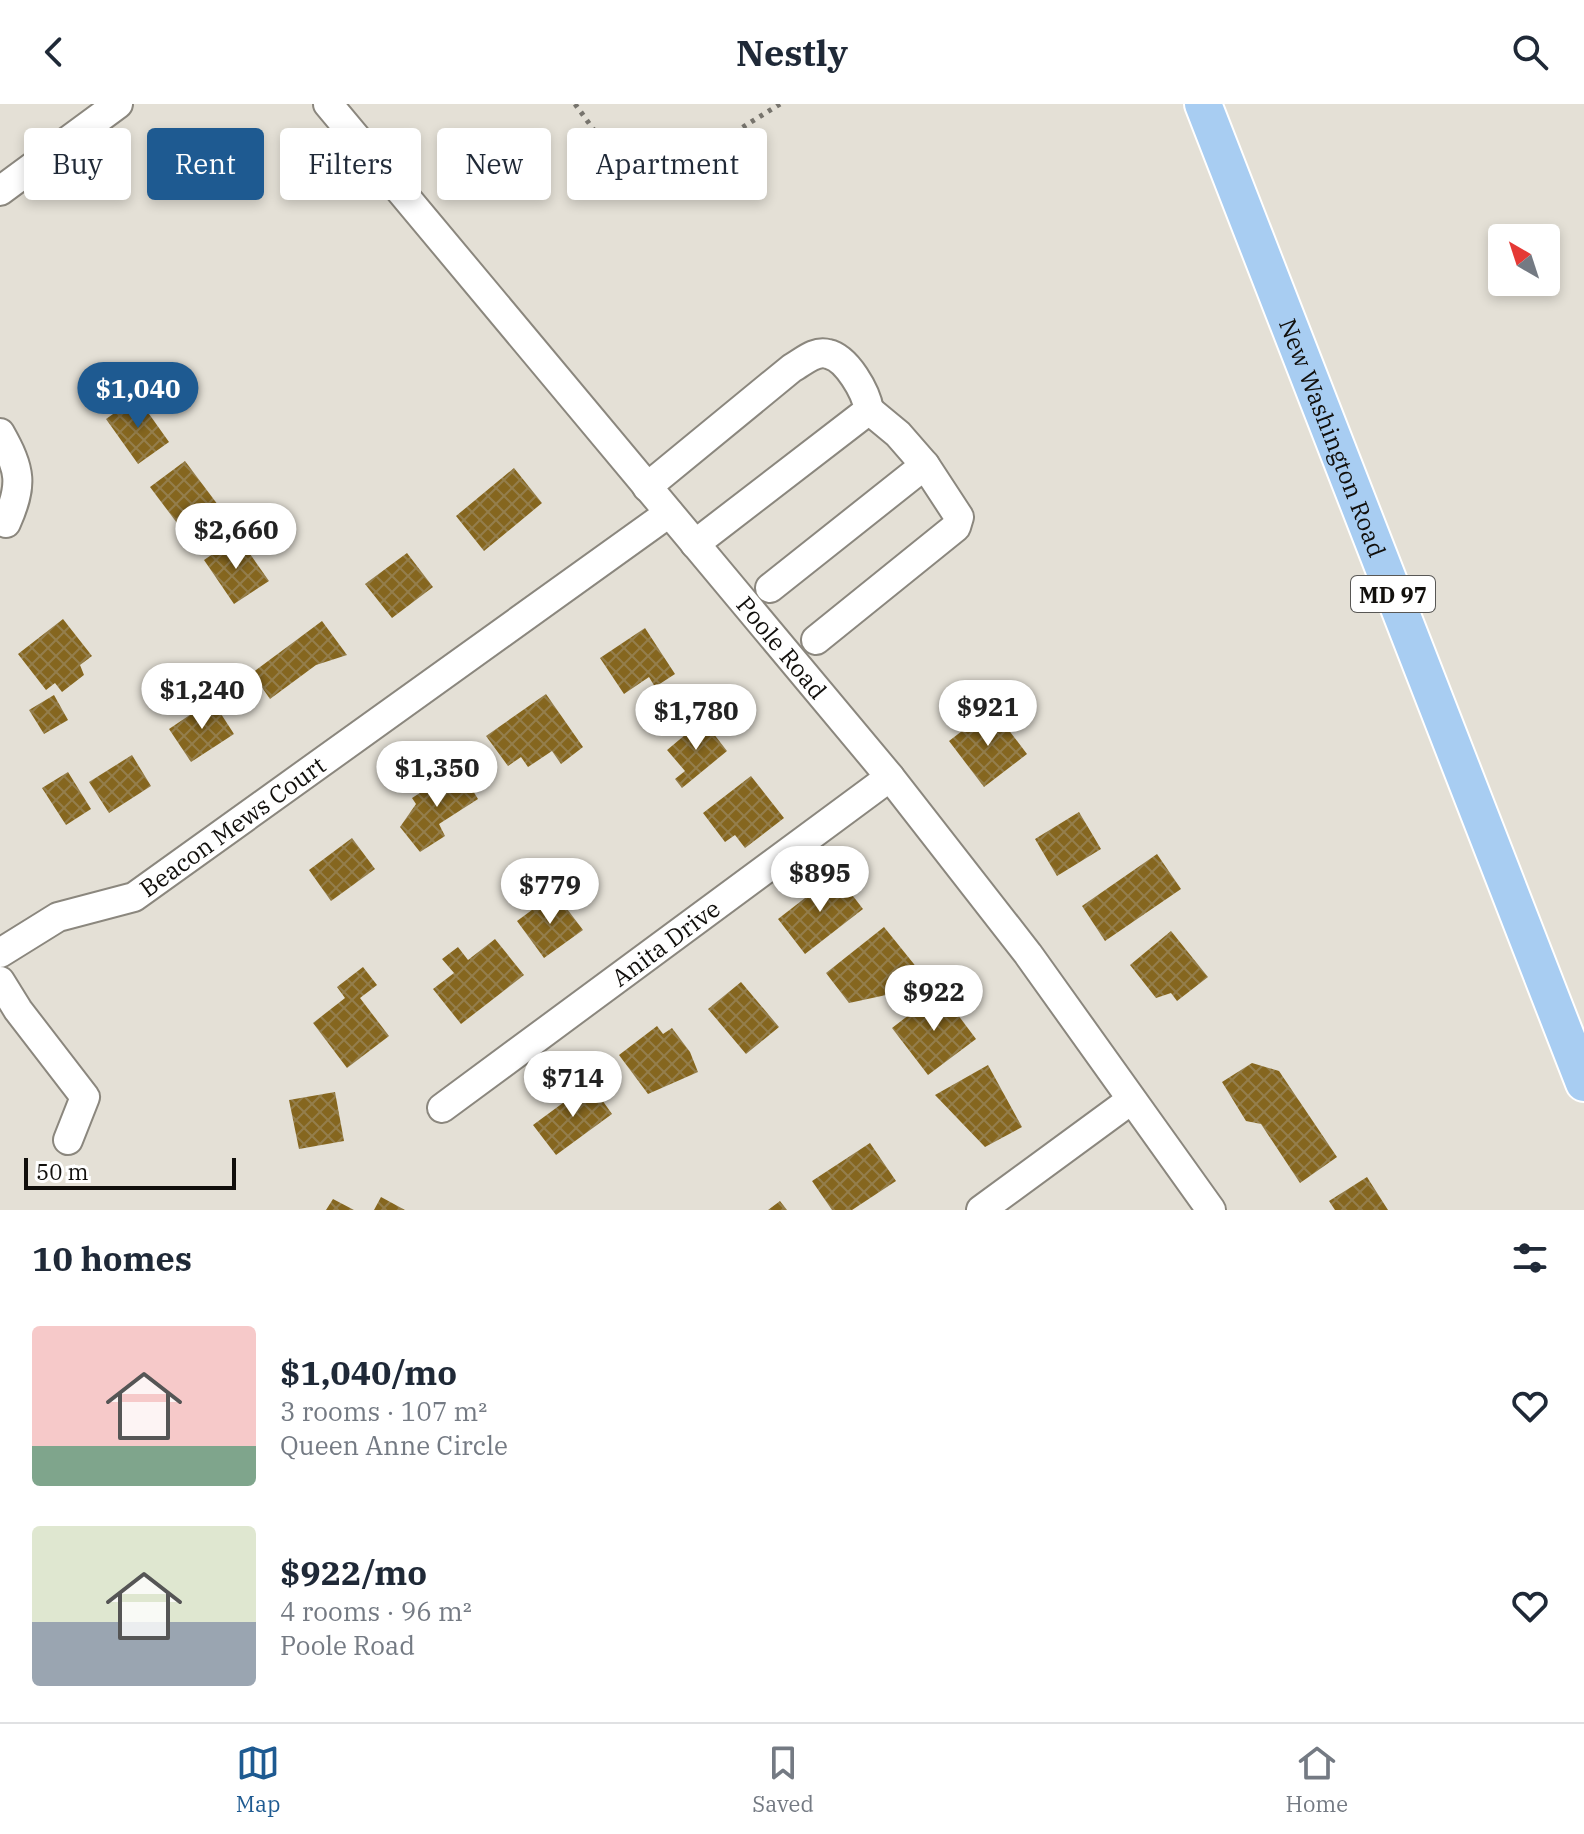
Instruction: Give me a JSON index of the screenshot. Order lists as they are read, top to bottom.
{
  "streets": {
    "main road": ["New Washington Road", "MD 97"],
    "street": ["Poole Road", "Beacon Mews Court", "Anita Drive"]
  },
  "crossings": [
    ["Poole Road", "Beacon Mews Court"],
    ["Poole Road", "Anita Drive"]
  ],
  "scale_bar": "50 m",
  "north": "top left",
  "page": {
    "header": "Nestly",
    "chip": [
      "Buy",
      "Rent",
      "Filters",
      "New",
      "Apartment"
    ],
    "price": [
      "$1,040",
      "$2,660",
      "$1,240",
      "$921",
      "$1,780",
      "$1,350",
      "$895",
      "$779",
      "$922",
      "$714"
    ],
    "scale": "50 m",
    "heading": "10 homes",
    "list": [
      {
        "name": "$1,040/mo",
        "note": "3 rooms · 107 m² · Queen Anne Circle"
      },
      {
        "name": "$922/mo",
        "note": "4 rooms · 96 m² · Poole Road"
      }
    ],
    "tabs": ["Map", "Saved", "Home"]
  }
}
